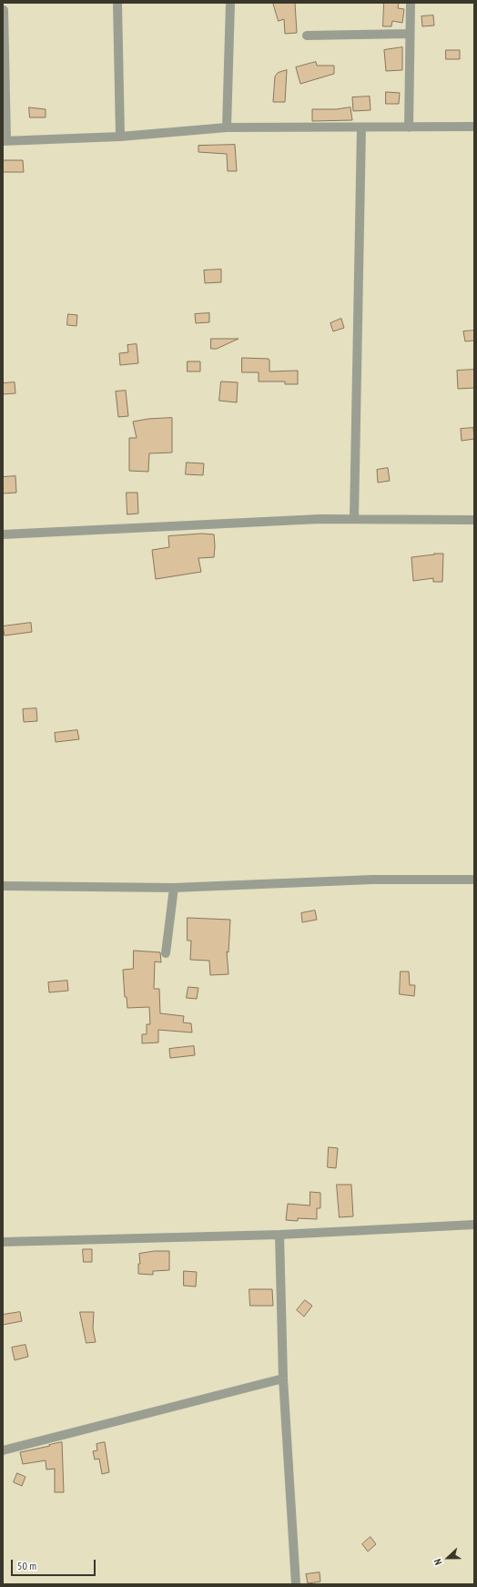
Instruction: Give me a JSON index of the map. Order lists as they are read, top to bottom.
{
  "scale_bar": "50 m",
  "north": "left"
}
